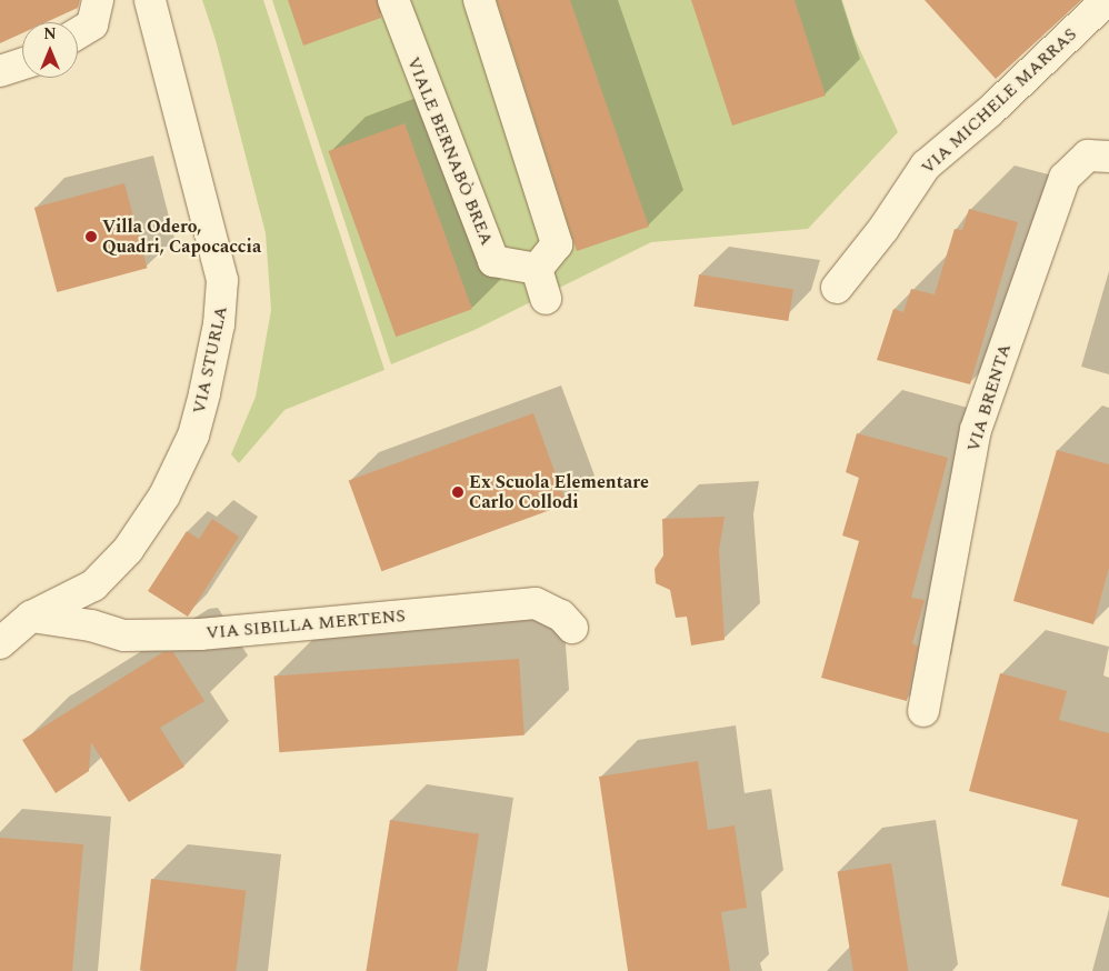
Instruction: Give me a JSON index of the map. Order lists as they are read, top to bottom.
{
  "streets": {
    "street": [
      "VIA MICHELE MARRAS",
      "VIALE BERNABÒ BREA",
      "VIA STURLA",
      "VIA BRENTA",
      "VIA SIBILLA MERTENS"
    ]
  },
  "crossings": [
    ["VIA STURLA", "VIA SIBILLA MERTENS"]
  ],
  "places": ["Villa Odero, Quadri, Capocaccia", "Ex Scuola Elementare Carlo Collodi"],
  "north": "top"
}
